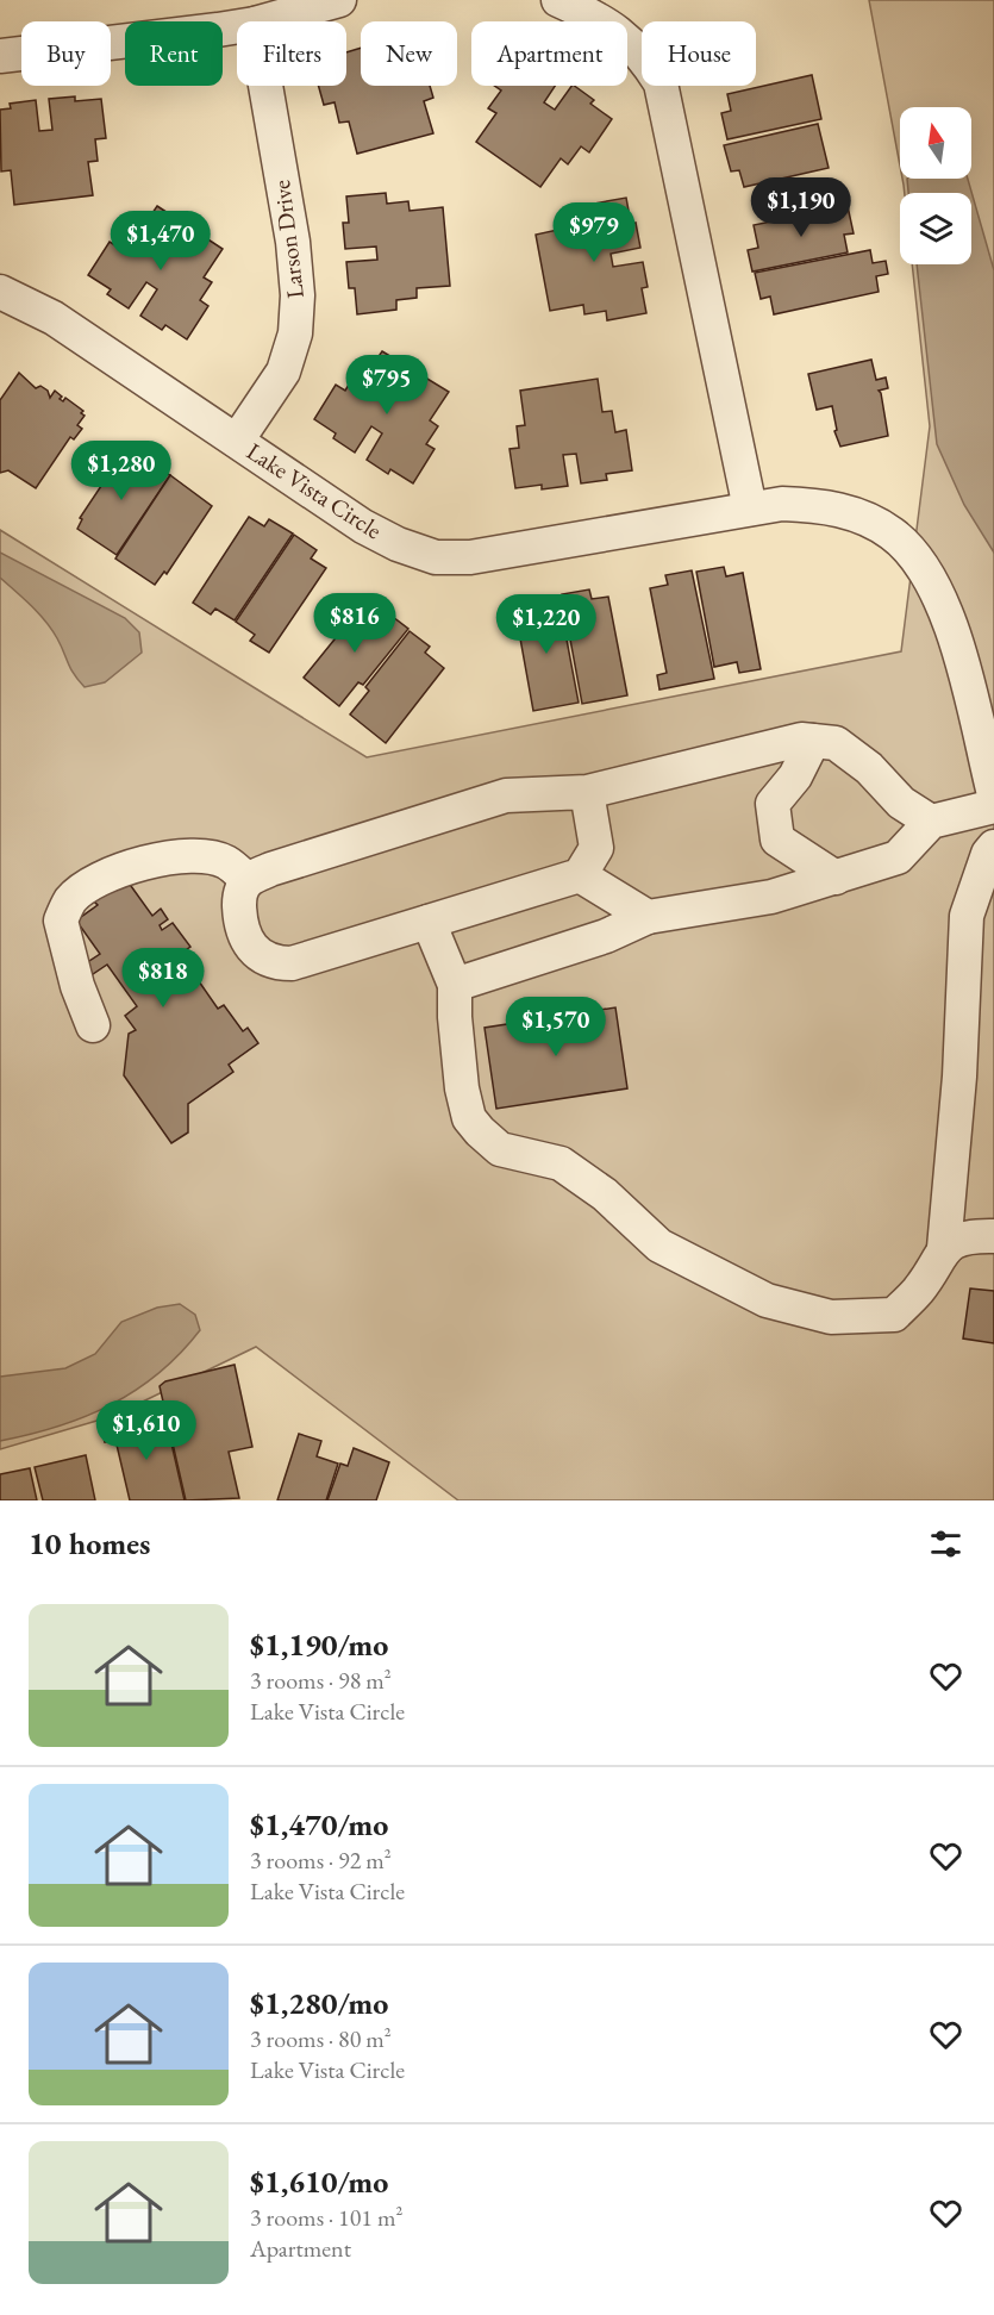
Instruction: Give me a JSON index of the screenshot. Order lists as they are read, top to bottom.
{
  "streets": {
    "street": ["Larson Drive", "Lake Vista Circle"]
  },
  "crossings": [
    ["Larson Drive", "Lake Vista Circle"]
  ],
  "north": "top",
  "page": {
    "chip": [
      "Buy",
      "Rent",
      "Filters",
      "New",
      "Apartment",
      "House"
    ],
    "price": [
      "$1,190",
      "$979",
      "$1,470",
      "$795",
      "$1,280",
      "$816",
      "$1,220",
      "$818",
      "$1,570",
      "$1,610"
    ],
    "heading": "10 homes",
    "list": [
      {
        "name": "$1,190/mo",
        "note": "3 rooms · 98 m² · Lake Vista Circle"
      },
      {
        "name": "$1,470/mo",
        "note": "3 rooms · 92 m² · Lake Vista Circle"
      },
      {
        "name": "$1,280/mo",
        "note": "3 rooms · 80 m² · Lake Vista Circle"
      },
      {
        "name": "$1,610/mo",
        "note": "3 rooms · 101 m² · Apartment"
      }
    ]
  }
}
